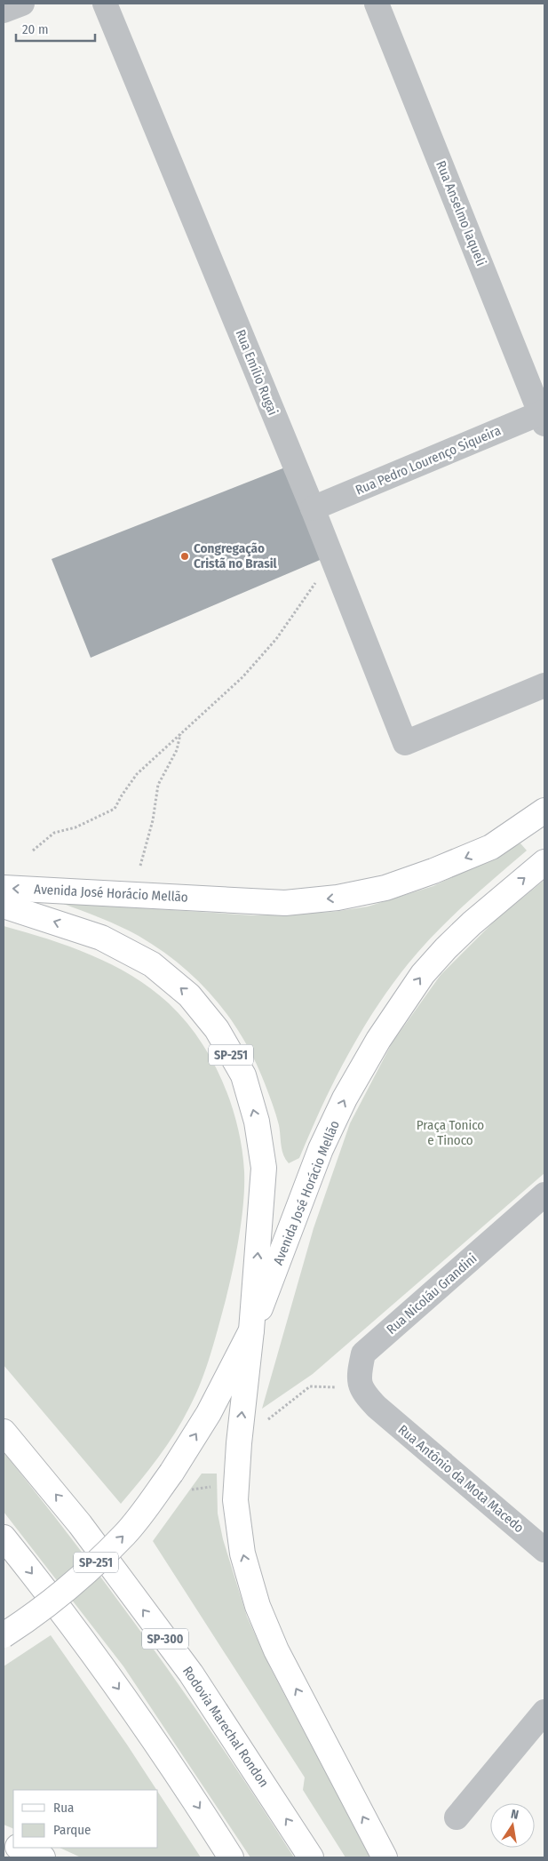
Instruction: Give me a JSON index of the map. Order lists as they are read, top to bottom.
{
  "streets": {
    "main road": [
      "Avenida José Horácio Mellão",
      "SP-251",
      "SP-300",
      "Rodovia Marechal Rondon"
    ],
    "street": [
      "Rua Anselmo Iaqueli",
      "Rua Emílio Rugai",
      "Rua Pedro Lourenço Siqueira",
      "Rua Nicoláu Grandini",
      "Rua Antônio da Mota Macedo"
    ]
  },
  "crossings": [
    ["Rua Anselmo Iaqueli", "Rua Pedro Lourenço Siqueira"],
    ["Rua Emílio Rugai", "Rua Pedro Lourenço Siqueira"],
    ["Avenida José Horácio Mellão", "SP-251"],
    ["Rua Nicoláu Grandini", "Rua Antônio da Mota Macedo"]
  ],
  "parks": ["Praça Tonico e Tinoco"],
  "places": ["Congregação Cristã no Brasil"],
  "legend": ["Rua", "Parque"],
  "scale_bar": "20 m",
  "north": "top"
}
